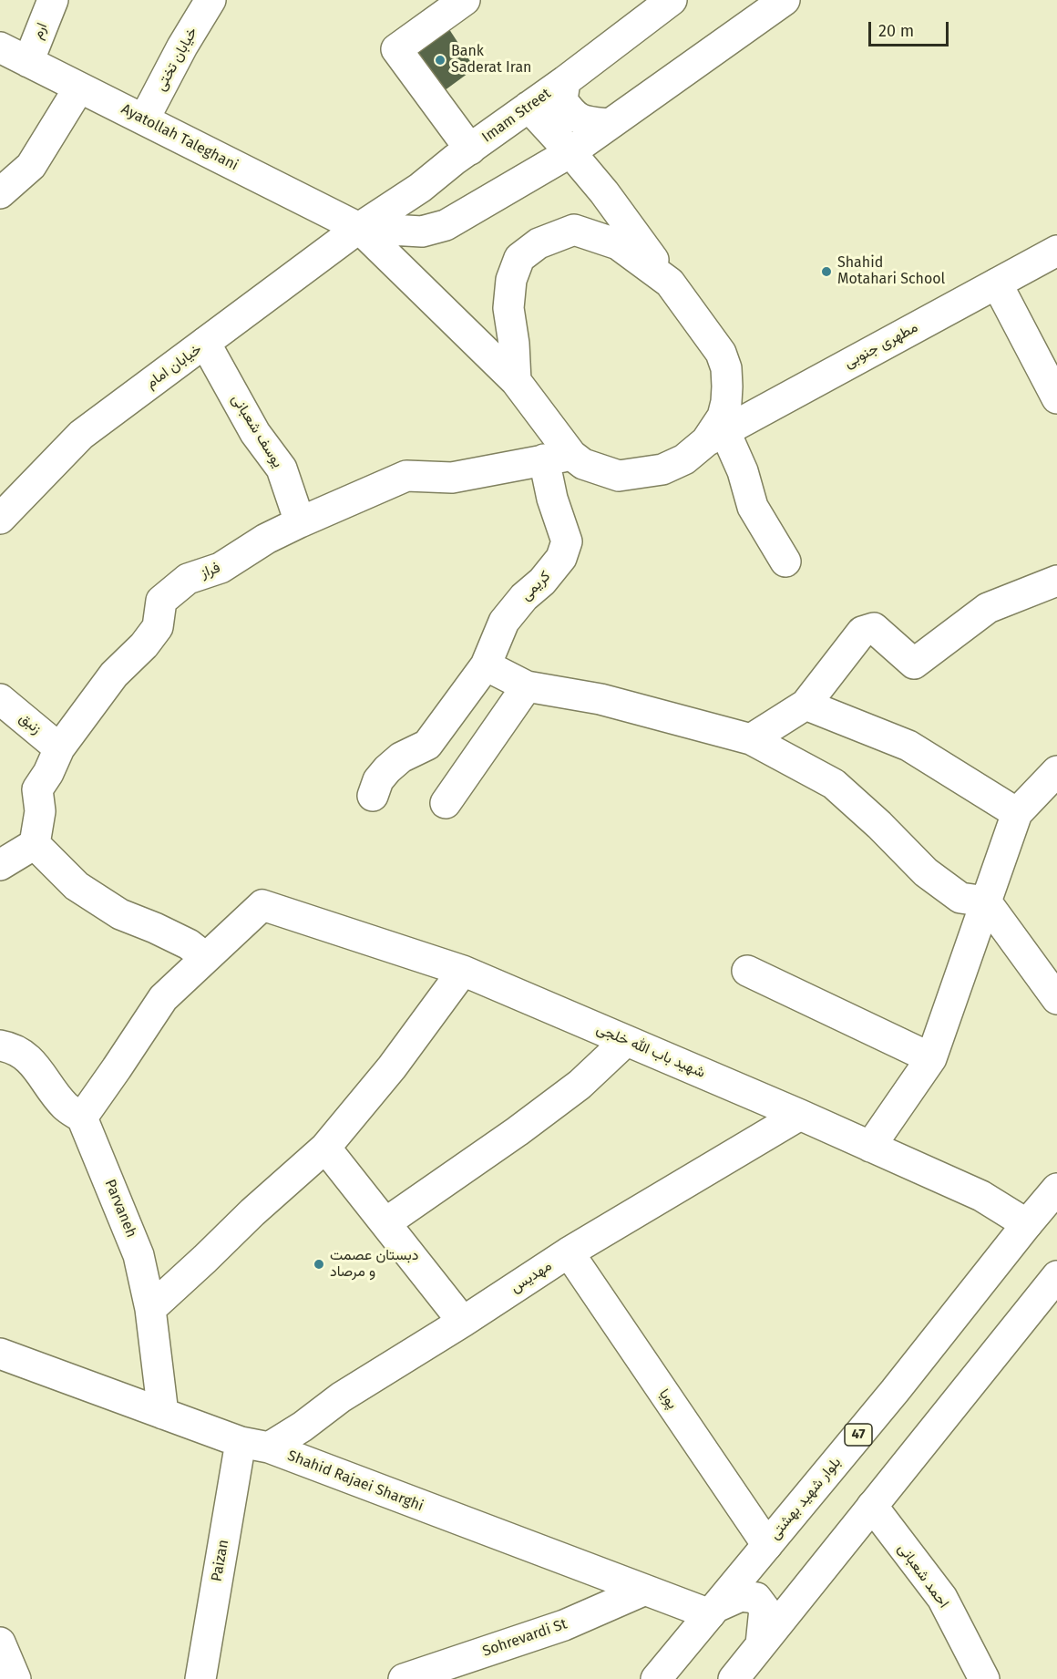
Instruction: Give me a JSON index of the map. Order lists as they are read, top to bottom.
{
  "streets": {
    "street": [
      "ارم",
      "خیابان تختی",
      "Imam Street",
      "Ayatollah Taleghani",
      "مطهری جنوبی",
      "خیابان امام",
      "یوسف شعبانی",
      "فراز",
      "کریمی",
      "زنبق",
      "شهید باب الله خلجی",
      "Parvaneh",
      "مهدیس",
      "پویا",
      "47",
      "Shahid Rajaei Sharghi",
      "بلوار شهید بهشتی",
      "Paizan",
      "احمد شعبانی",
      "Sohrevardi St"
    ]
  },
  "crossings": [
    ["ارم", "Ayatollah Taleghani"],
    ["خیابان تختی", "Ayatollah Taleghani"],
    ["Imam Street", "Ayatollah Taleghani"],
    ["Imam Street", "خیابان امام"],
    ["Ayatollah Taleghani", "خیابان امام"],
    ["خیابان امام", "یوسف شعبانی"],
    ["یوسف شعبانی", "فراز"],
    ["فراز", "کریمی"],
    ["فراز", "زنبق"],
    ["شهید باب الله خلجی", "مهدیس"],
    ["شهید باب الله خلجی", "بلوار شهید بهشتی"],
    ["Parvaneh", "Shahid Rajaei Sharghi"],
    ["مهدیس", "پویا"],
    ["مهدیس", "Shahid Rajaei Sharghi"],
    ["مهدیس", "Paizan"],
    ["پویا", "بلوار شهید بهشتی"],
    ["Shahid Rajaei Sharghi", "بلوار شهید بهشتی"],
    ["Shahid Rajaei Sharghi", "Paizan"],
    ["Shahid Rajaei Sharghi", "Sohrevardi St"]
  ],
  "places": ["Bank Saderat Iran", "Shahid Motahari School", "دبستان عصمت و مرصاد"],
  "scale_bar": "20 m"
}
